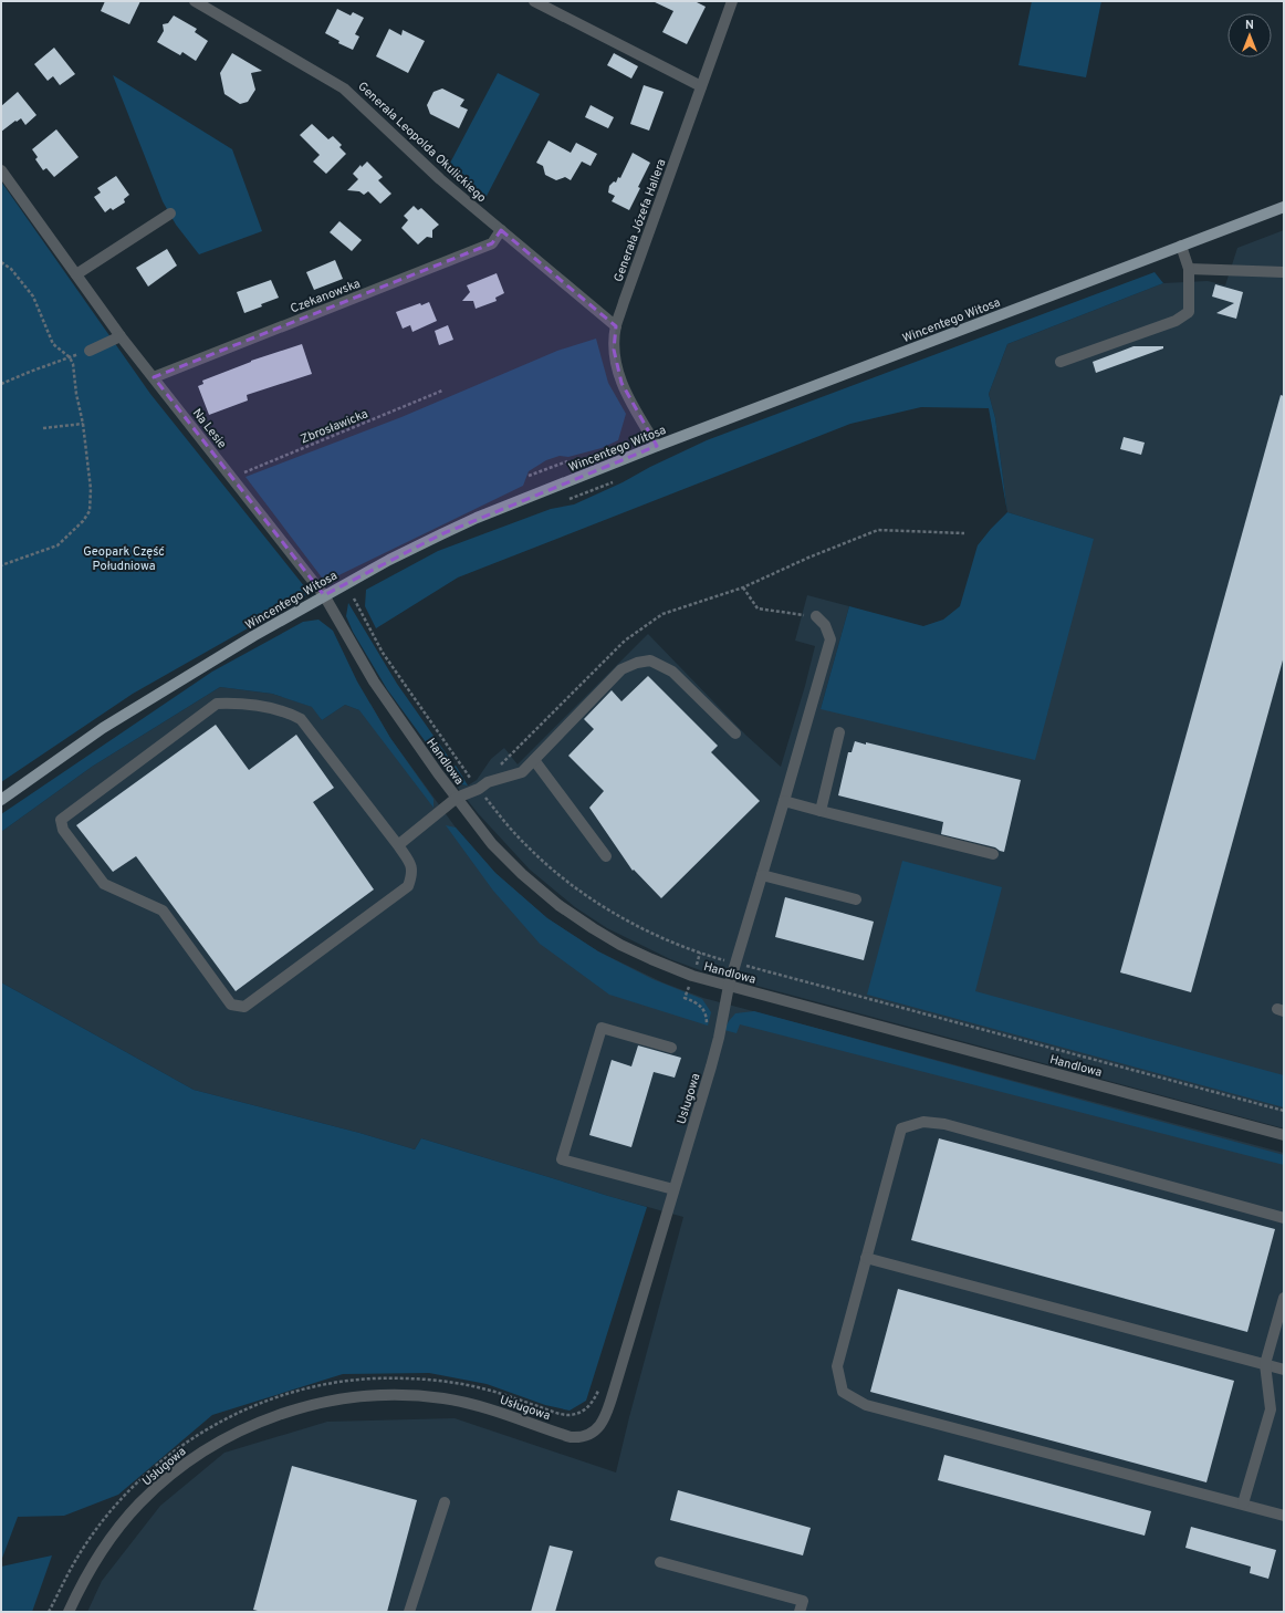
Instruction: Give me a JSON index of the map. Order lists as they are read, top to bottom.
{
  "streets": {
    "main road": ["Wincentego Witosa"],
    "street": [
      "Generała Leopolda Okulickiego",
      "Generała Józefa Hallera",
      "Czekanowska",
      "Na Lesie",
      "Handlowa",
      "Usługowa"
    ],
    "path": ["Zbrosławicka"]
  },
  "crossings": [
    ["Generała Leopolda Okulickiego", "Generała Józefa Hallera"],
    ["Generała Leopolda Okulickiego", "Czekanowska"],
    ["Generała Józefa Hallera", "Wincentego Witosa"],
    ["Czekanowska", "Na Lesie"],
    ["Wincentego Witosa", "Na Lesie"],
    ["Wincentego Witosa", "Handlowa"],
    ["Zbrosławicka", "Na Lesie"],
    ["Na Lesie", "Handlowa"],
    ["Handlowa", "Usługowa"]
  ],
  "parks": ["Geopark Część Południowa"],
  "north": "top"
}
